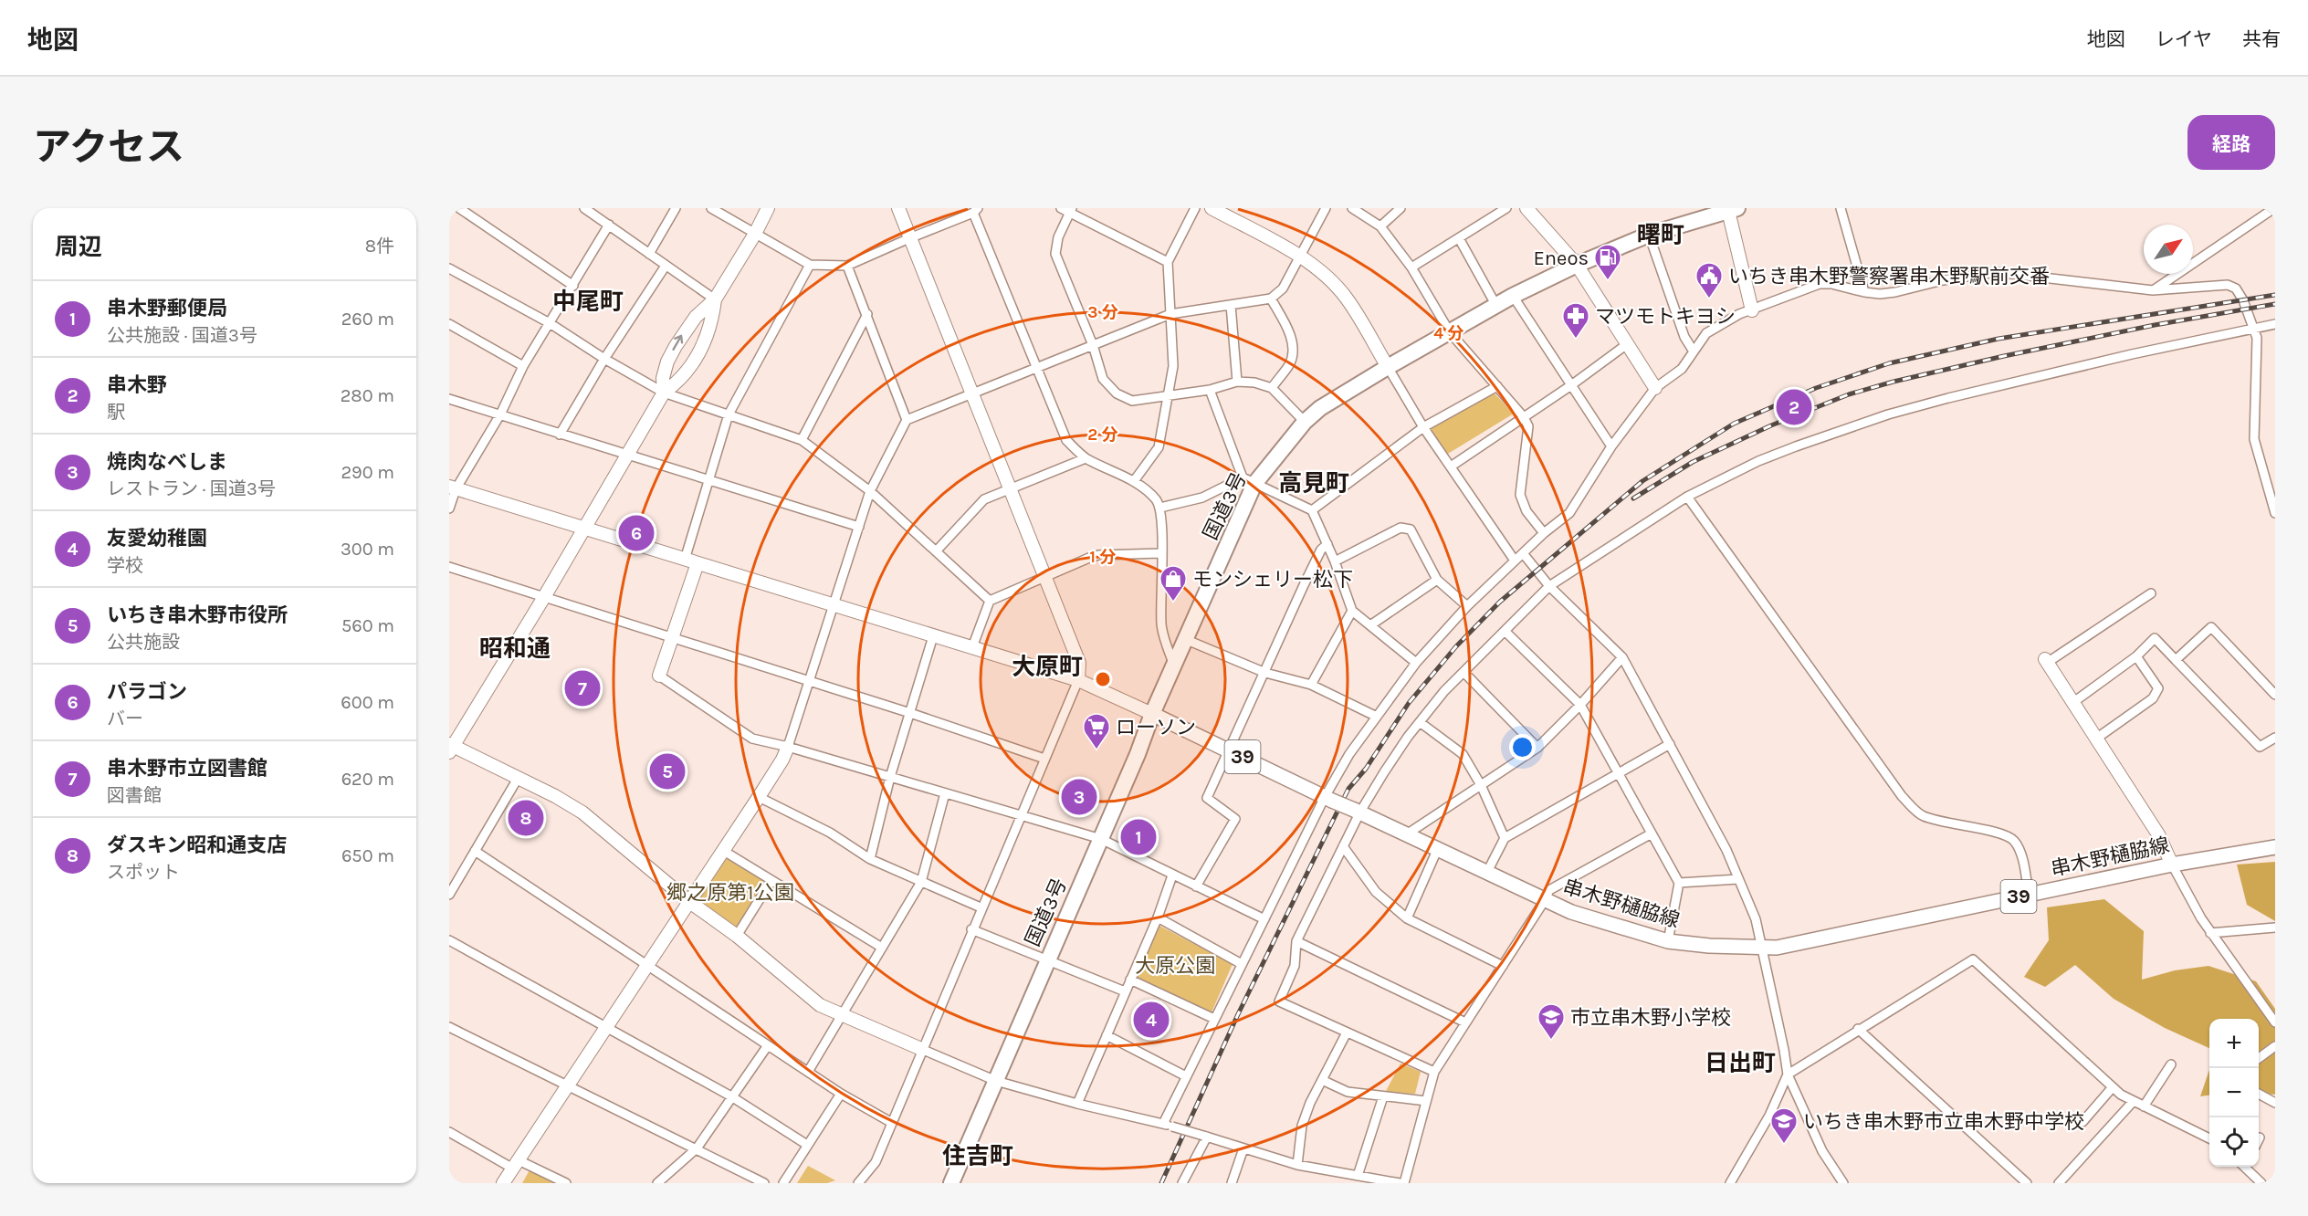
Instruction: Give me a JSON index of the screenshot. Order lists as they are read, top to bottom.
{
  "streets": {
    "highway": ["国道3号"],
    "main road": ["39", "串木野樋脇線"]
  },
  "crossings": [
    ["国道3号", "串木野樋脇線"]
  ],
  "districts": [
    "曙町",
    "中尾町",
    "高見町",
    "昭和通",
    "大原町",
    "日出町",
    "住吉町"
  ],
  "parks": ["郷之原第1公園", "大原公園"],
  "places": {
    "fuel station": ["Eneos"],
    "public building": ["いちき串木野警察署串木野駅前交番"],
    "pharmacy": ["マツモトキヨシ"],
    "shop": ["モンシェリー松下"],
    "supermarket": ["ローソン"],
    "school or university": ["市立串木野小学校", "いちき串木野市立串木野中学校"]
  },
  "north": "top right",
  "page": {
    "header": "地図",
    "nav": ["地図", "レイヤ", "共有"],
    "title": "アクセス",
    "buttons": "経路",
    "heading": ["周辺", "8件"],
    "list": [
      {
        "mark": "1",
        "name": "串木野郵便局",
        "note": "公共施設 · 国道3号",
        "value": "260 m"
      },
      {
        "mark": "2",
        "name": "串木野",
        "note": "駅",
        "value": "280 m"
      },
      {
        "mark": "3",
        "name": "焼肉なべしま",
        "note": "レストラン · 国道3号",
        "value": "290 m"
      },
      {
        "mark": "4",
        "name": "友愛幼稚園",
        "note": "学校",
        "value": "300 m"
      },
      {
        "mark": "5",
        "name": "いちき串木野市役所",
        "note": "公共施設",
        "value": "560 m"
      },
      {
        "mark": "6",
        "name": "パラゴン",
        "note": "バー",
        "value": "600 m"
      },
      {
        "mark": "7",
        "name": "串木野市立図書館",
        "note": "図書館",
        "value": "620 m"
      },
      {
        "mark": "8",
        "name": "ダスキン昭和通支店",
        "note": "スポット",
        "value": "650 m"
      }
    ],
    "pins": [
      "2",
      "6",
      "7",
      "5",
      "3",
      "8",
      "1",
      "4"
    ],
    "map_buttons": ["+", "−"]
  },
  "rings": [
    "3 分",
    "4 分",
    "2 分",
    "1 分"
  ]
}
